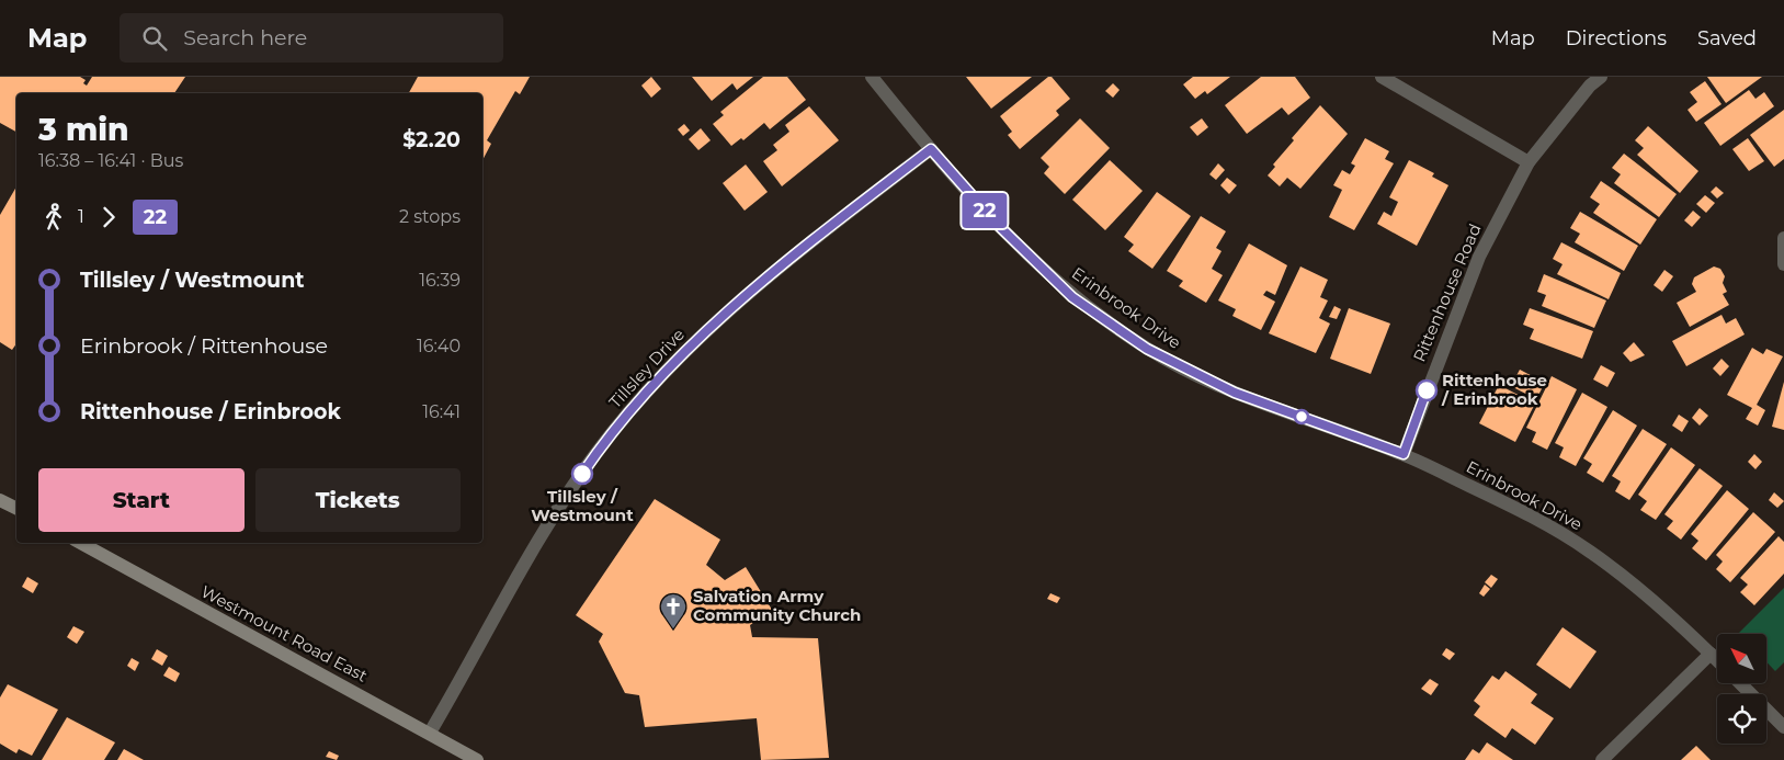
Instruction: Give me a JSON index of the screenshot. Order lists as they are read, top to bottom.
{
  "streets": {
    "main road": ["Westmount Road East"],
    "street": ["Rittenhouse Road", "Erinbrook Drive", "Tillsley Drive"]
  },
  "crossings": [
    ["Rittenhouse Road", "Erinbrook Drive"],
    ["Erinbrook Drive", "Tillsley Drive"],
    ["Tillsley Drive", "Westmount Road East"]
  ],
  "places": {
    "other": ["Rittenhouse / Erinbrook", "Tillsley / Westmount"],
    "church": ["Salvation Army Community Church"]
  },
  "lines": ["bus line 22"],
  "north": "top left",
  "page": {
    "header": "Map",
    "search": "Search here",
    "nav": ["Map", "Directions", "Saved"],
    "on_map": "22",
    "heading": ["3 min", "16:38 – 16:41 · Bus", "$2.20"],
    "legs": ["1", "22", "2 stops"],
    "list": [
      {
        "name": "Tillsley / Westmount",
        "value": "16:39"
      },
      {
        "name": "Erinbrook / Rittenhouse",
        "value": "16:40"
      },
      {
        "name": "Rittenhouse / Erinbrook",
        "value": "16:41"
      }
    ],
    "buttons": ["Start", "Tickets"]
  }
}
